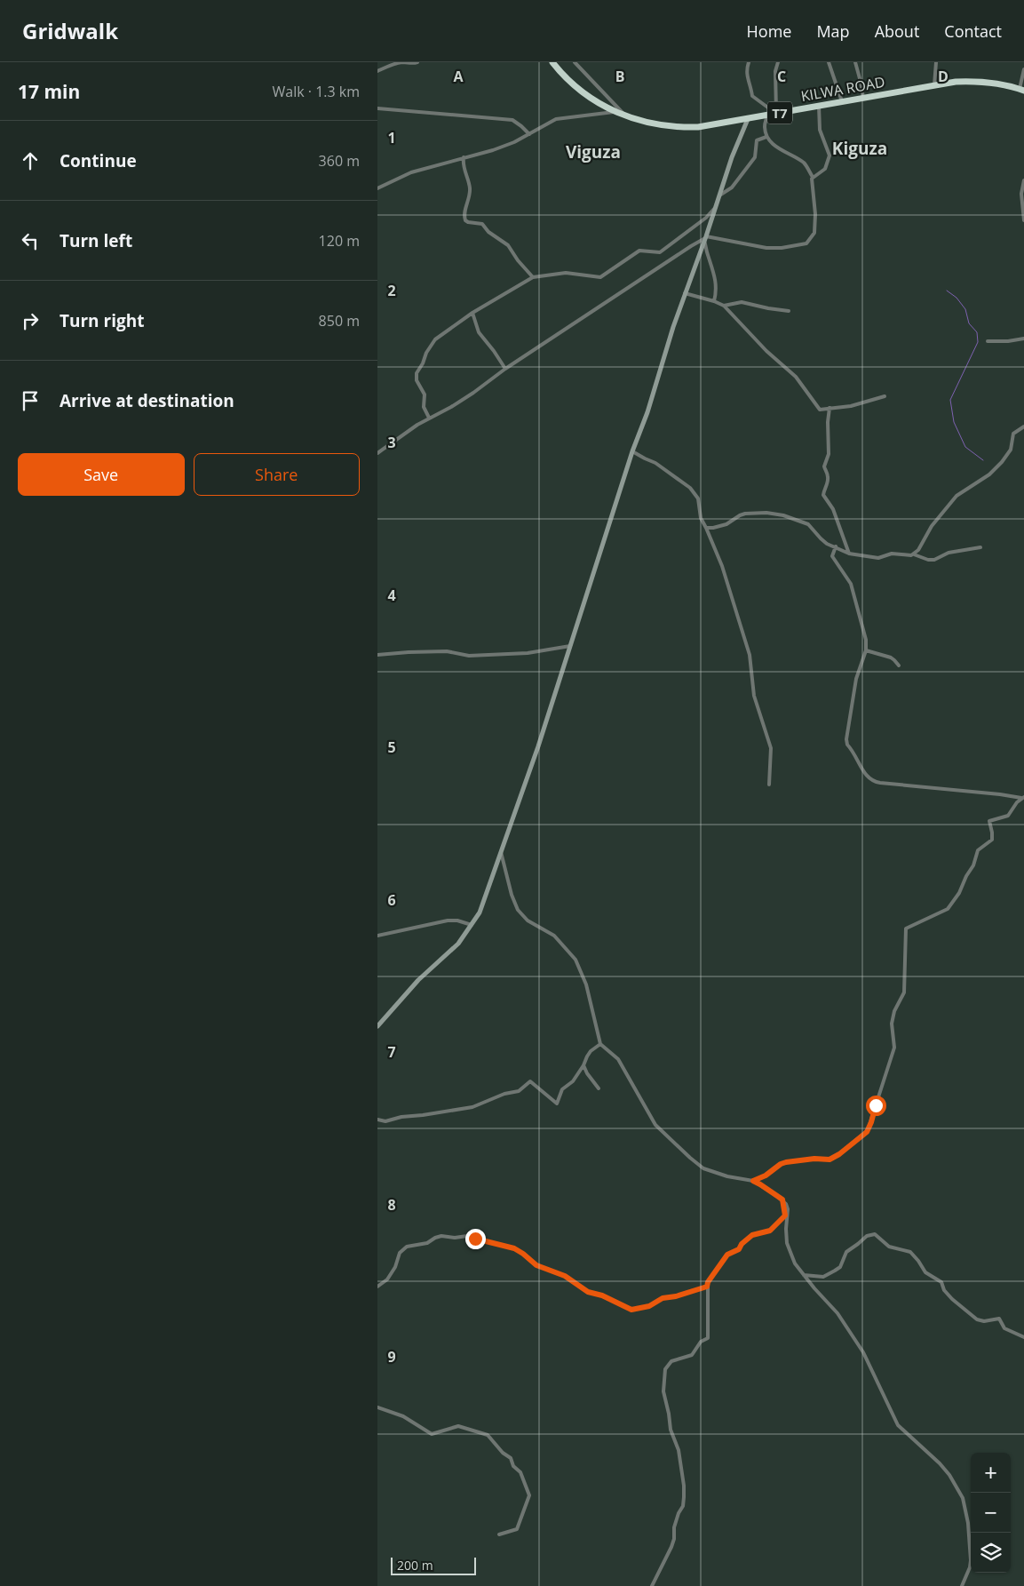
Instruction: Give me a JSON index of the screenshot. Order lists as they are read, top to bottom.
{
  "streets": {
    "highway": ["KILWA ROAD", "T7"]
  },
  "districts": ["Kiguza", "Viguza"],
  "scale_bar": "200 m",
  "page": {
    "header": "Gridwalk",
    "nav": [
      "Home",
      "Map",
      "About",
      "Contact"
    ],
    "heading": ["17 min", "Walk · 1.3 km"],
    "list": [
      ["Continue", "360 m"],
      ["Turn left", "120 m"],
      ["Turn right", "850 m"],
      "Arrive at destination"
    ],
    "buttons": ["Save", "Share"],
    "map_buttons": ["+", "−"],
    "scale": "200 m"
  },
  "grid": {
    "columns": [
      "A",
      "B",
      "C",
      "D"
    ],
    "rows": [
      "1",
      "2",
      "3",
      "4",
      "5",
      "6",
      "7",
      "8",
      "9"
    ]
  }
}
